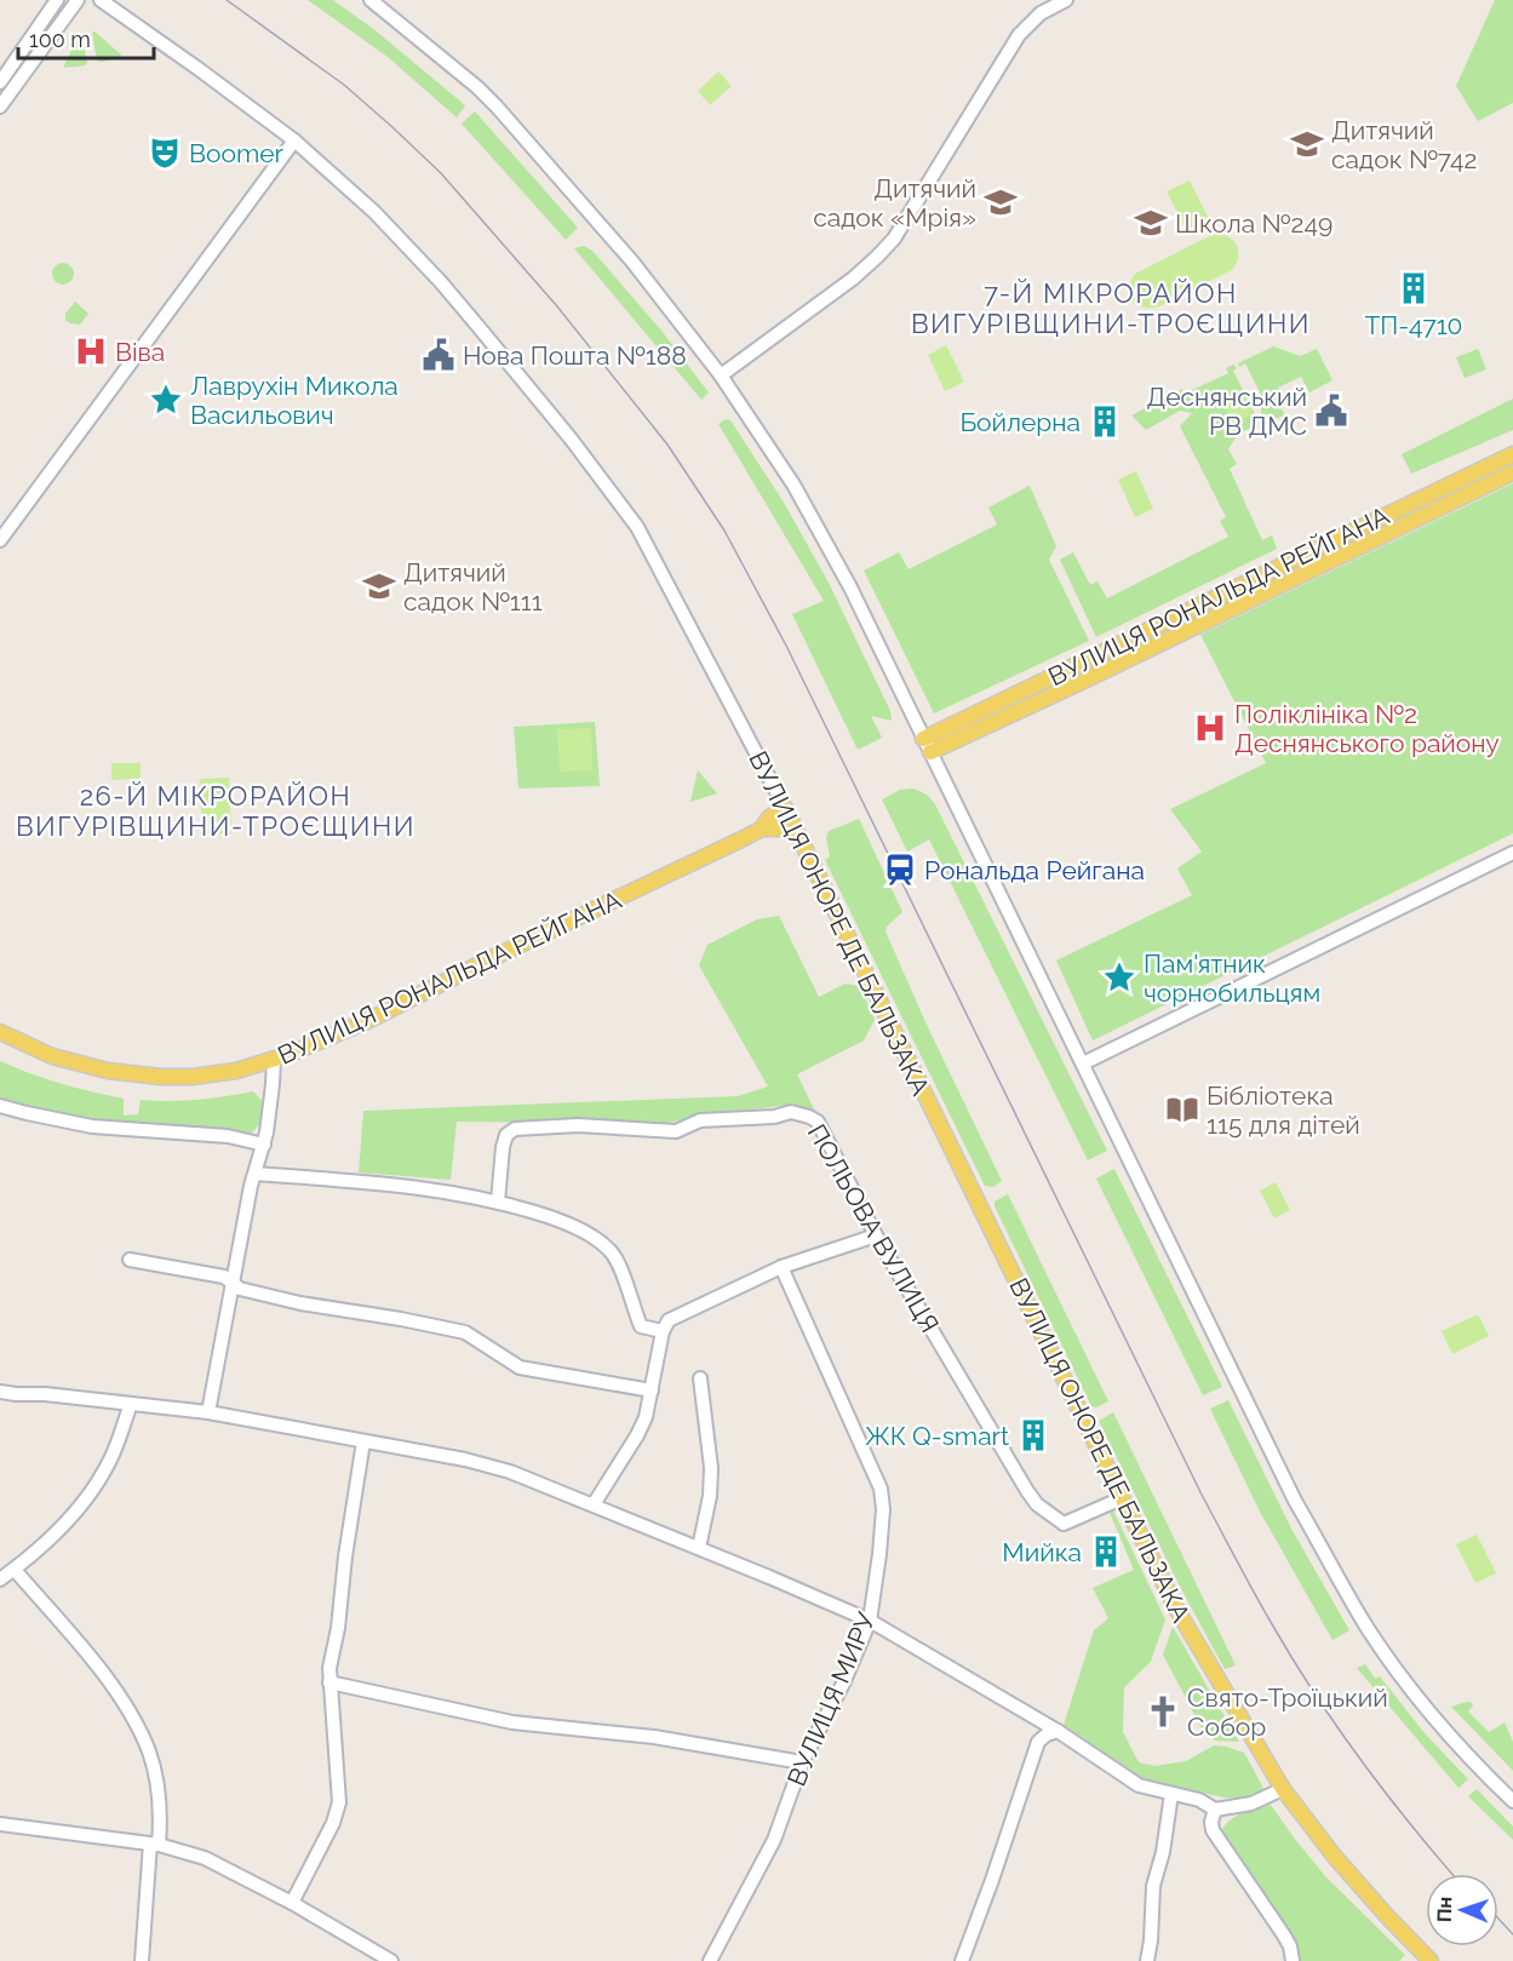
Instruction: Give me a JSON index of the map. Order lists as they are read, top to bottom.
{
  "streets": {
    "main road": ["ВУЛИЦЯ РОНАЛЬДА РЕЙГАНА", "ВУЛИЦЯ ОНОРЕ ДЕ БАЛЬЗАКА"],
    "street": ["ПОЛЬОВА ВУЛИЦЯ", "ВУЛИЦЯ МИРУ"]
  },
  "crossings": [
    ["ВУЛИЦЯ РОНАЛЬДА РЕЙГАНА", "ВУЛИЦЯ ОНОРЕ ДЕ БАЛЬЗАКА"],
    ["ВУЛИЦЯ ОНОРЕ ДЕ БАЛЬЗАКА", "ПОЛЬОВА ВУЛИЦЯ"]
  ],
  "districts": ["7-Й МІКРОРАЙОН ВИГУРІВЩИНИ-ТРОЄЩИНИ", "26-Й МІКРОРАЙОН ВИГУРІВЩИНИ-ТРОЄЩИНИ"],
  "places": {
    "school or university": [
      "Дитячий садок №742",
      "Дитячий садок «Мрія»",
      "Школа №249",
      "Дитячий садок №111"
    ],
    "theatre": ["Boomer"],
    "building": [
      "ТП-4710",
      "Бойлерна",
      "ЖК Q-smart",
      "Мийка"
    ],
    "hospital": ["Віва", "Поліклініка №2 Деснянського району"],
    "public building": ["Нова Пошта №188", "Деснянський РВ ДМС"],
    "place": ["Лаврухін Микола Васильович", "Пам'ятник чорнобильцям"],
    "station": ["Рональда Рейгана"],
    "library": ["Бібліотека 115 для дітей"],
    "church": ["Свято-Троїцький Собор"]
  },
  "scale_bar": "100 m",
  "north": "left"
}
